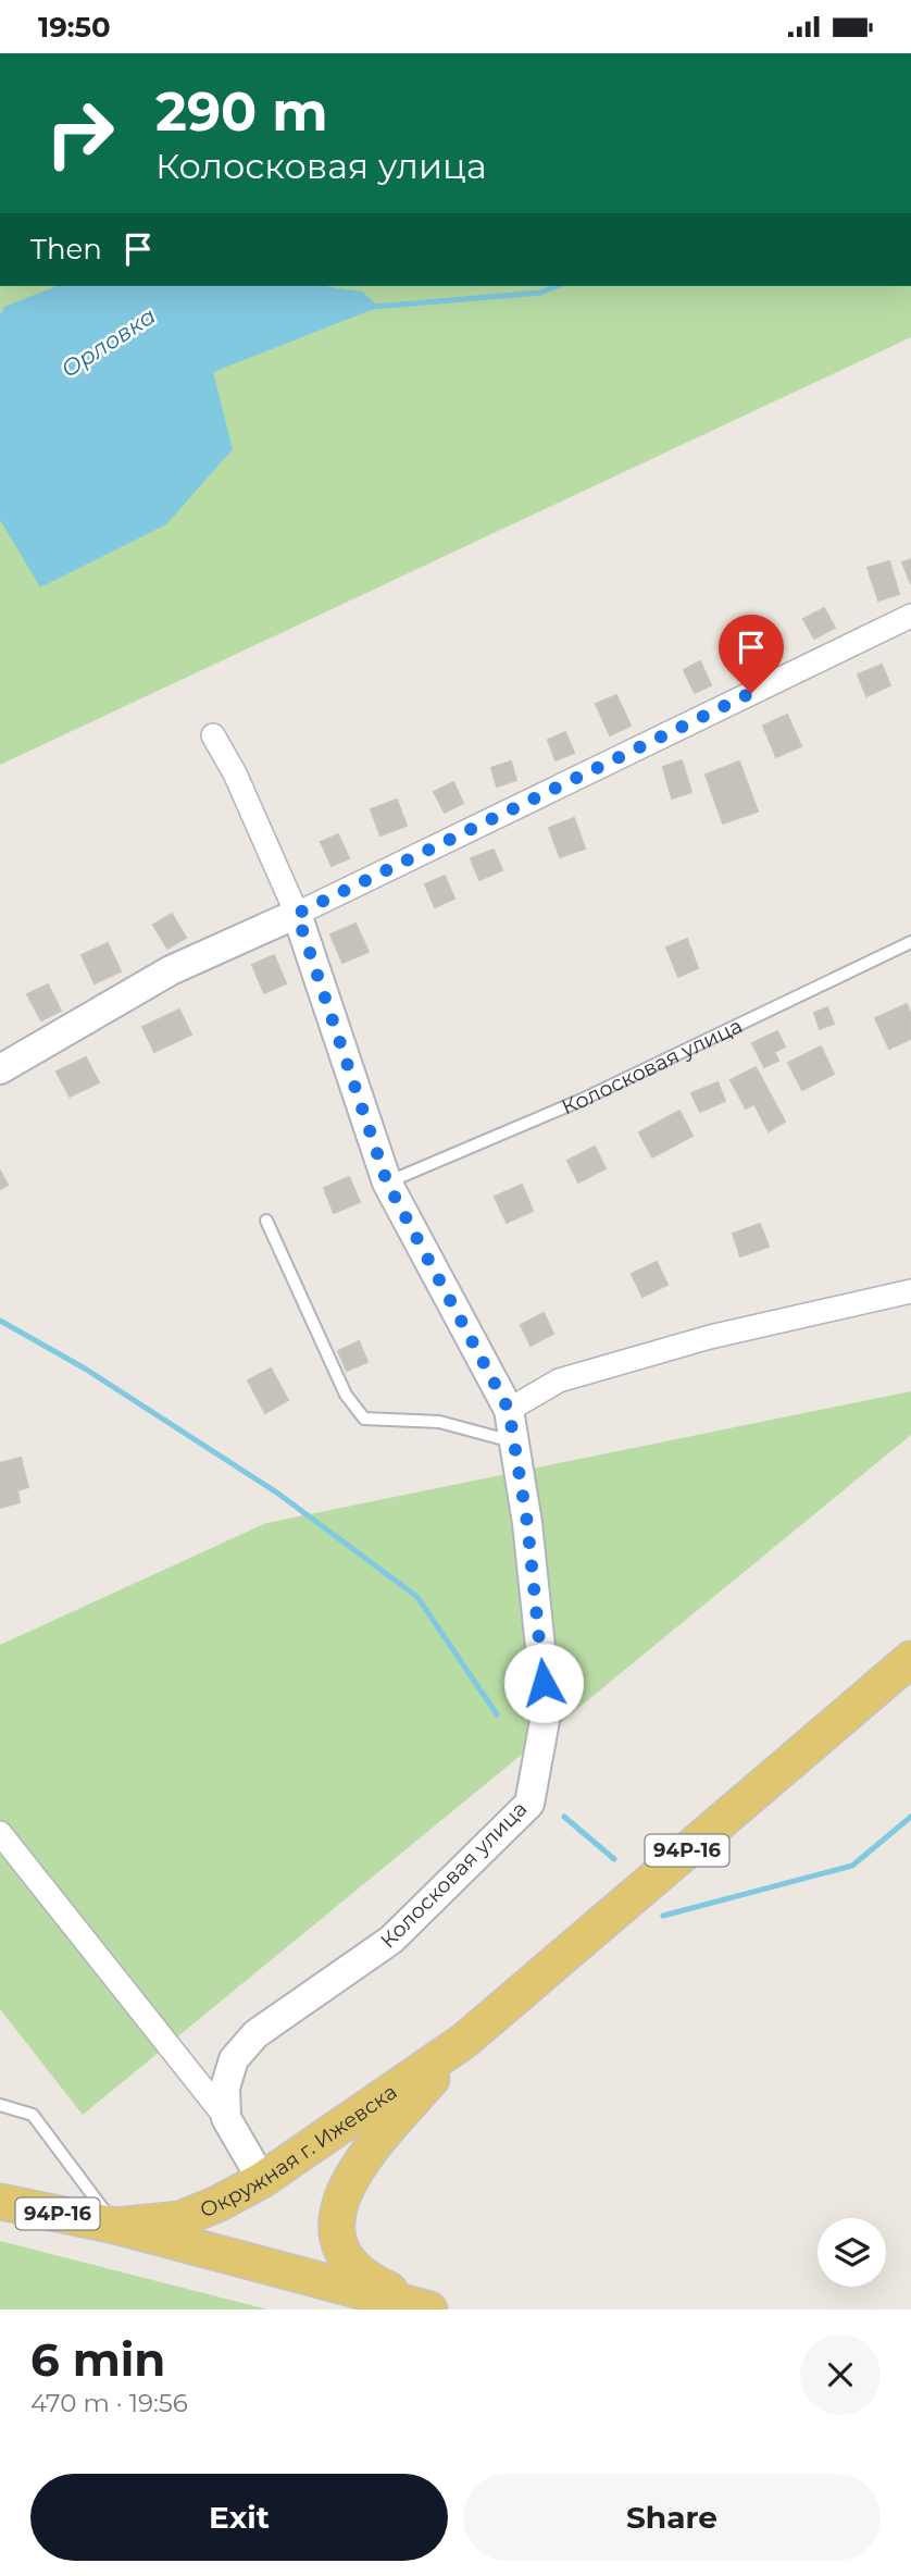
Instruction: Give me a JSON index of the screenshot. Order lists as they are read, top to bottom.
{
  "streets": {
    "main road": ["94Р-16", "Окружная г. Ижевска"],
    "street": ["Колосковая улица"]
  },
  "crossings": [
    ["94Р-16", "Окружная г. Ижевска"]
  ],
  "water": ["Орловка"],
  "page": {
    "status": "19:50",
    "turn": ["290 m", "Колосковая улица"],
    "then": "Then",
    "heading": ["6 min", "470 m · 19:56"],
    "buttons": ["Exit", "Share"]
  }
}
